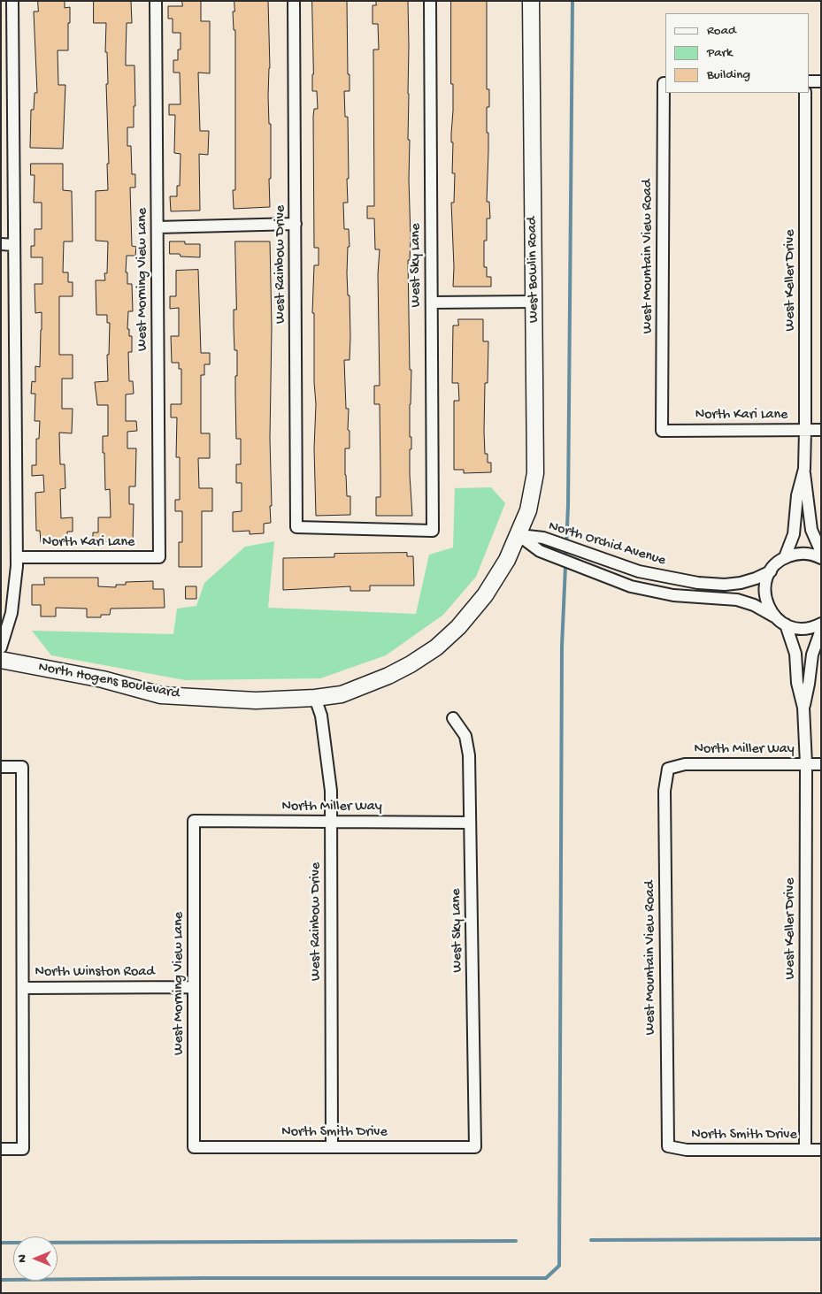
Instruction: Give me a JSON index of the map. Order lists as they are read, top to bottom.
{
  "streets": {
    "street": [
      "West Mountain View Road",
      "West Rainbow Drive",
      "West Sky Lane",
      "West Bowlin Road",
      "West Morning View Lane",
      "West Keller Drive",
      "North Kari Lane",
      "North Orchid Avenue",
      "North Hogens Boulevard",
      "North Miller Way",
      "North Winston Road",
      "North Smith Drive"
    ]
  },
  "crossings": [
    ["West Mountain View Road", "North Kari Lane"],
    ["West Mountain View Road", "North Miller Way"],
    ["West Mountain View Road", "North Smith Drive"],
    ["West Rainbow Drive", "West Sky Lane"],
    ["West Rainbow Drive", "North Hogens Boulevard"],
    ["West Rainbow Drive", "North Miller Way"],
    ["West Rainbow Drive", "North Smith Drive"],
    ["West Sky Lane", "North Miller Way"],
    ["West Sky Lane", "North Smith Drive"],
    ["West Bowlin Road", "North Orchid Avenue"],
    ["West Bowlin Road", "North Hogens Boulevard"],
    ["West Morning View Lane", "North Kari Lane"],
    ["West Morning View Lane", "North Miller Way"],
    ["West Morning View Lane", "North Winston Road"],
    ["West Morning View Lane", "North Smith Drive"],
    ["West Keller Drive", "North Kari Lane"],
    ["West Keller Drive", "North Orchid Avenue"],
    ["West Keller Drive", "North Miller Way"],
    ["West Keller Drive", "North Smith Drive"],
    ["North Orchid Avenue", "North Hogens Boulevard"]
  ],
  "legend": ["Road", "Park", "Building"],
  "north": "left"
}
